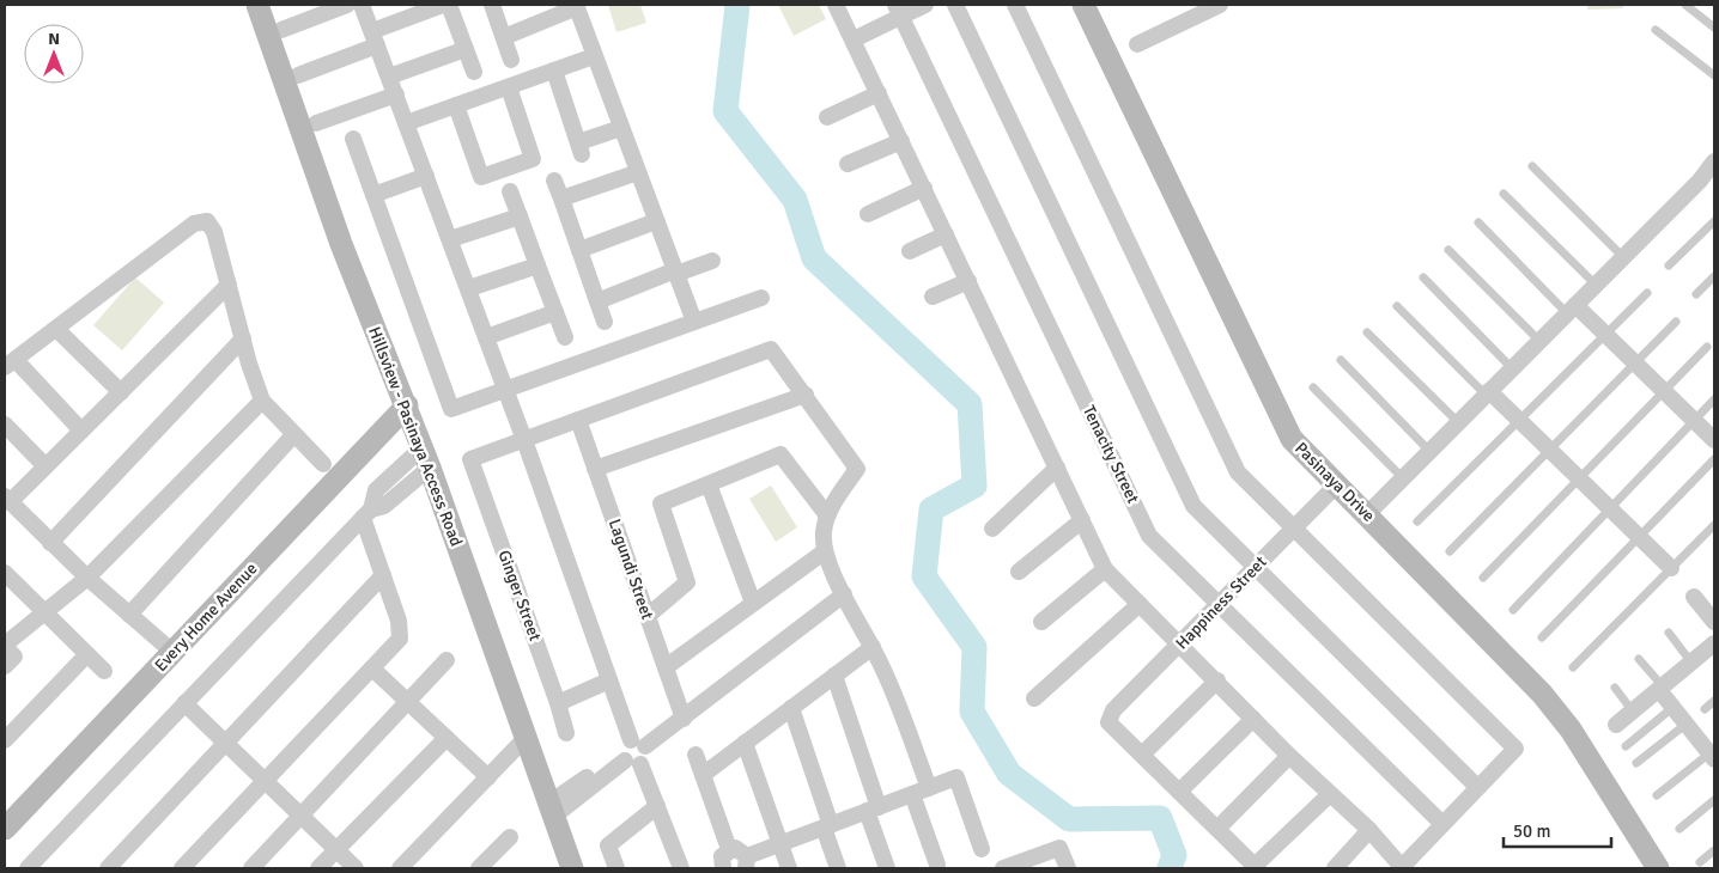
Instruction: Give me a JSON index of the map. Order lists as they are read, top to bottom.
{
  "streets": {
    "street": [
      "Hillsview - Pasinaya Access Road",
      "Tenacity Street",
      "Pasinaya Drive",
      "Lagundi Street",
      "Ginger Street",
      "Happiness Street",
      "Every Home Avenue"
    ]
  },
  "crossings": [
    ["Hillsview - Pasinaya Access Road", "Every Home Avenue"],
    ["Tenacity Street", "Happiness Street"],
    ["Pasinaya Drive", "Happiness Street"]
  ],
  "scale_bar": "50 m",
  "north": "top"
}
